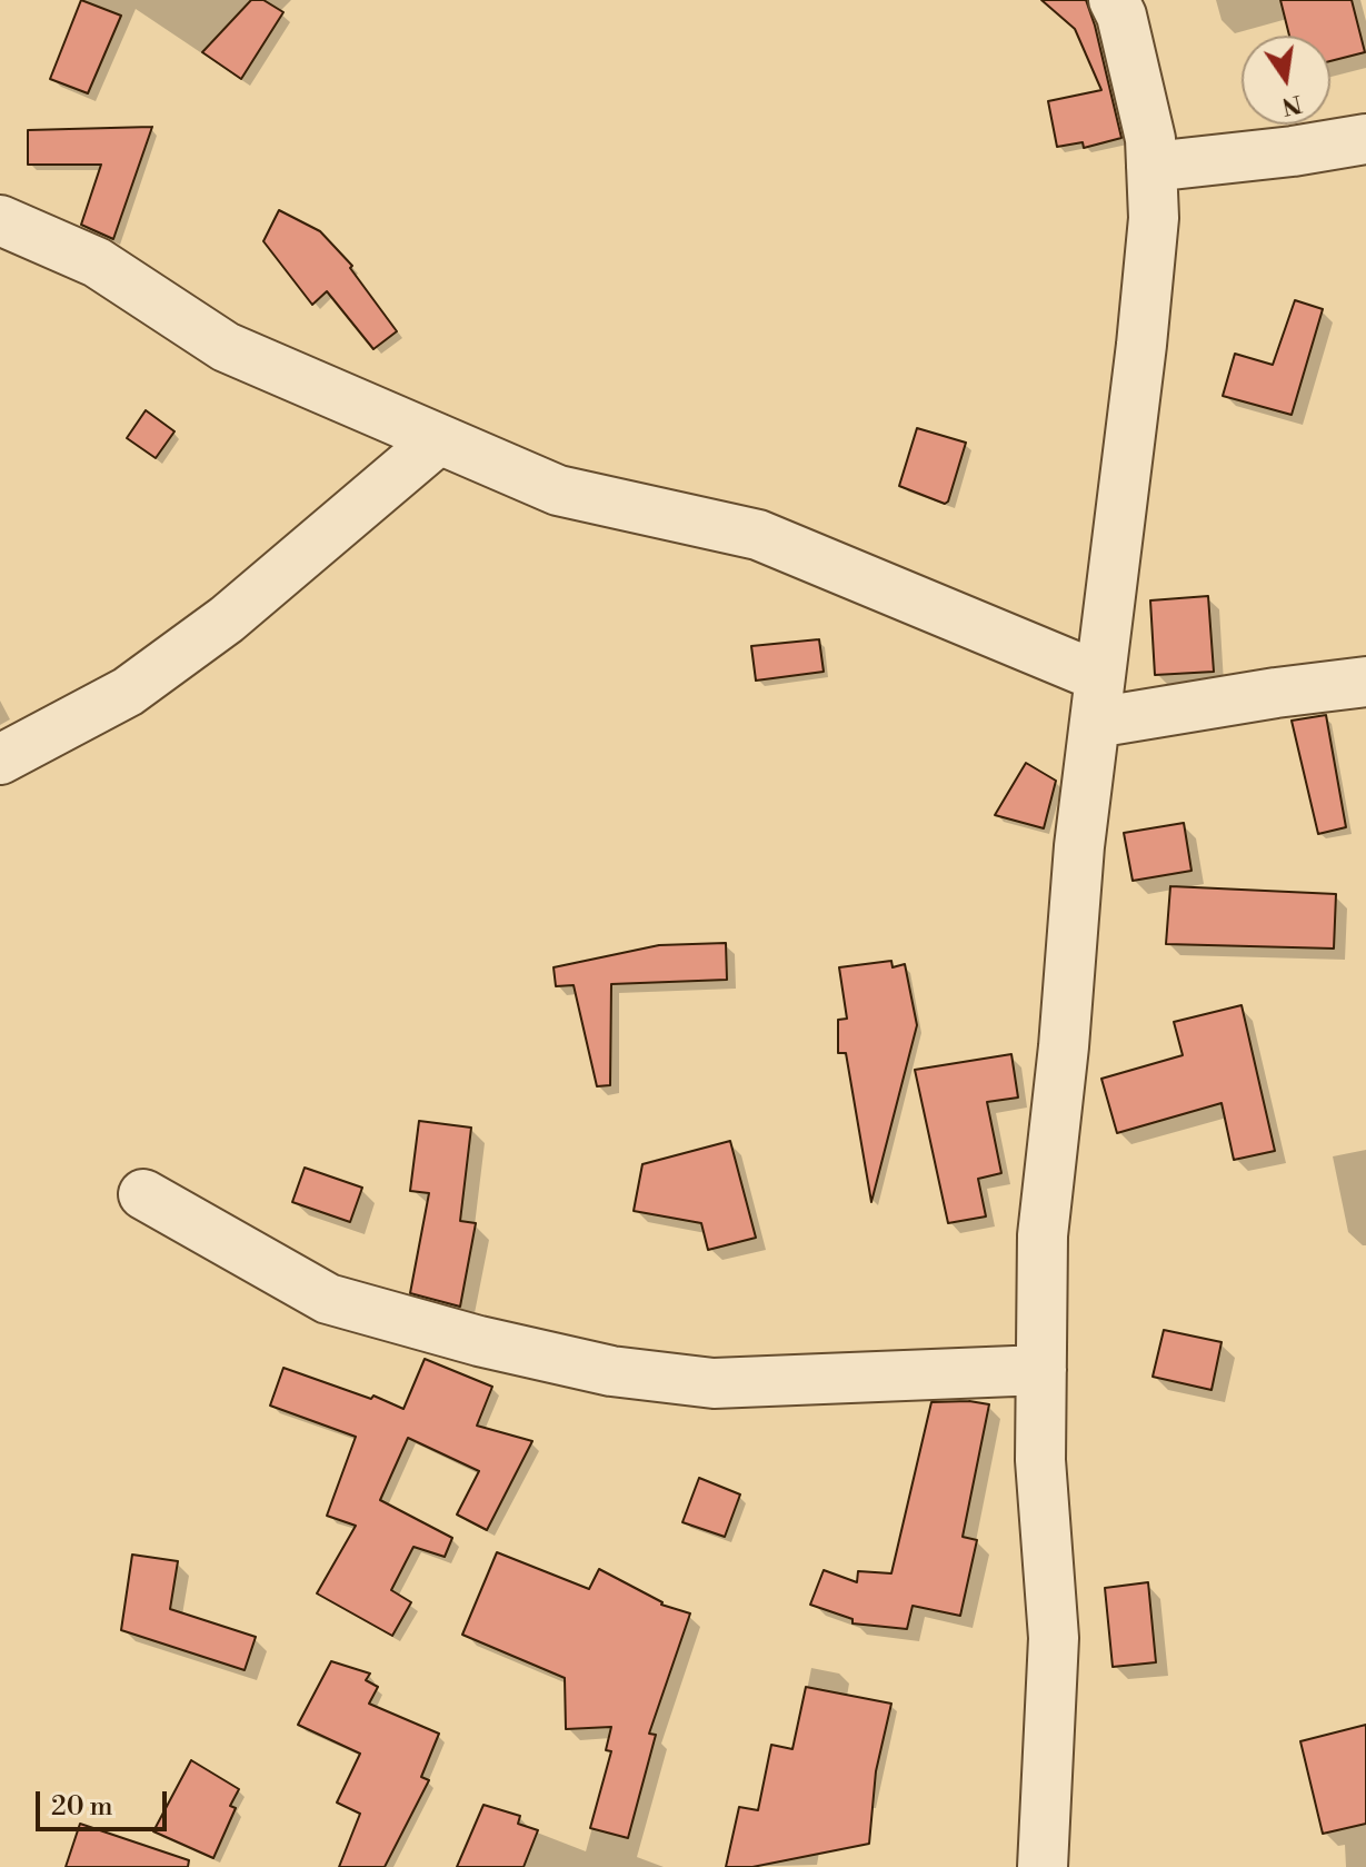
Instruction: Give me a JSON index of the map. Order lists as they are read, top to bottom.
{
  "scale_bar": "20 m",
  "north": "bottom"
}
